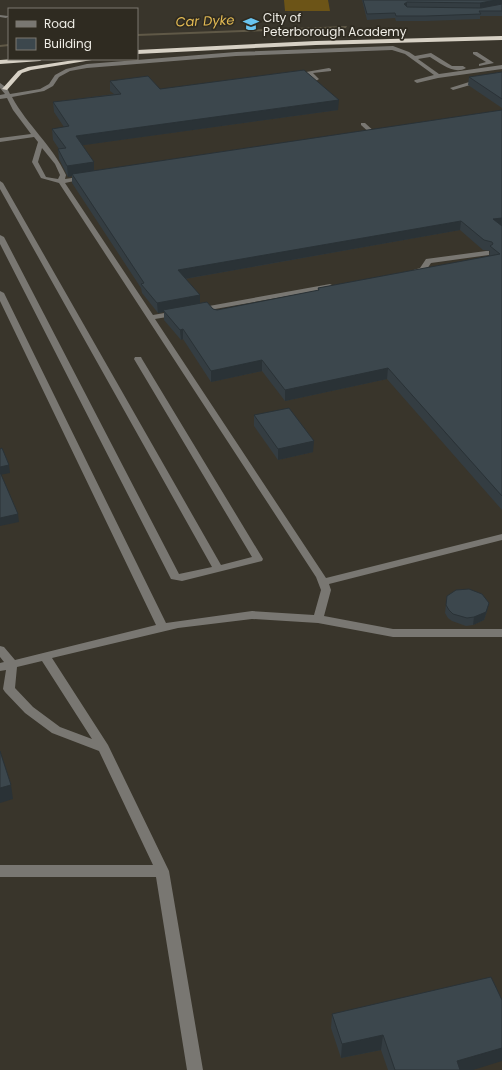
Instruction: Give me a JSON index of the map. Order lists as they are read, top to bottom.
{
  "water": ["Car Dyke"],
  "places": {
    "school or university": ["City of Peterborough Academy"]
  },
  "legend": ["Road", "Building"]
}
